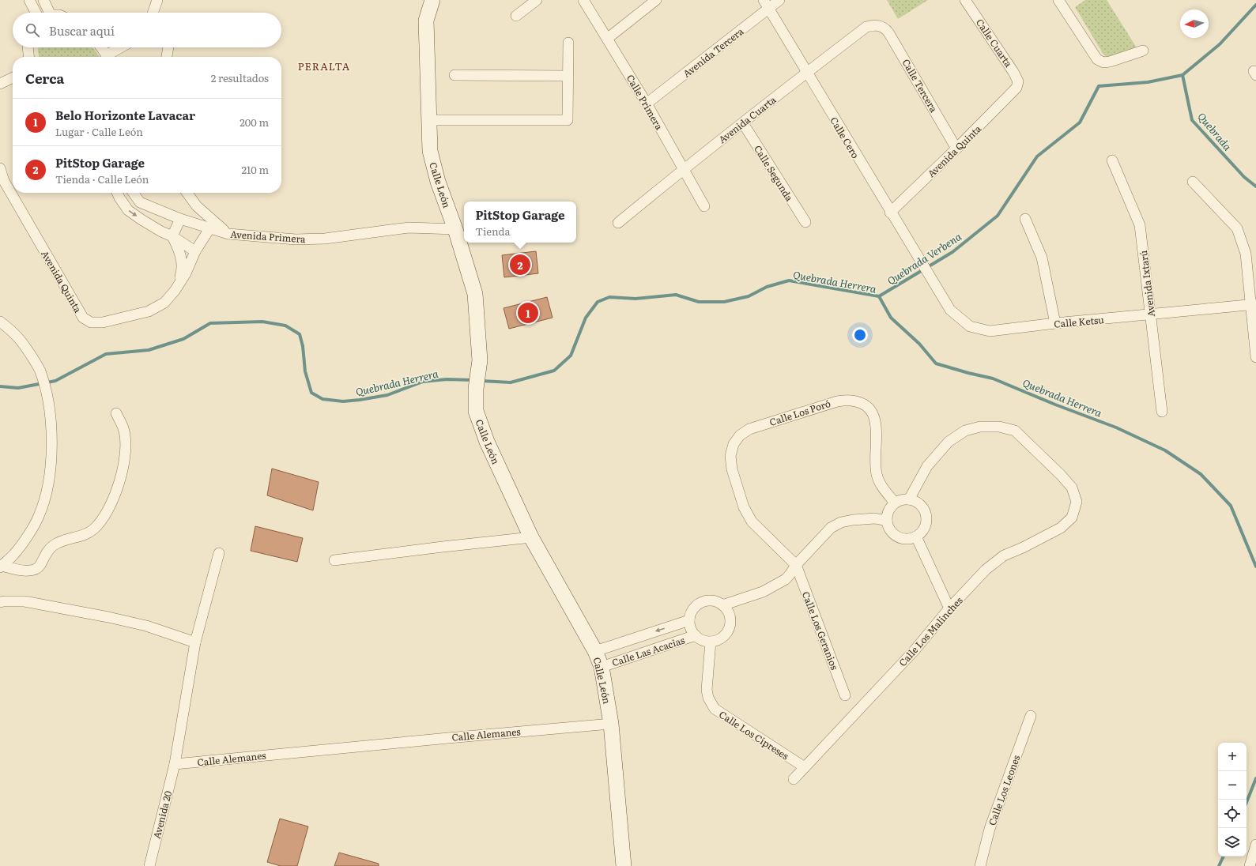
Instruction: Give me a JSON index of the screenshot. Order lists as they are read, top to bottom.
{
  "streets": {
    "main road": ["Calle León"],
    "street": [
      "Calle Cuarta",
      "Avenida Tercera",
      "Calle Tercera",
      "Calle Primera",
      "Avenida Cuarta",
      "Calle Cero",
      "Avenida Quinta",
      "Calle Segunda",
      "Avenida Primera",
      "Avenida Ixtarú",
      "Calle Ketsu",
      "Calle Los Poró",
      "Calle Los Geranios",
      "Calle Los Malinches",
      "Calle Las Acacias",
      "Calle Alemanes",
      "Calle Los Cipreses",
      "Calle Los Leones",
      "Avenida 20"
    ]
  },
  "crossings": [
    ["Calle Cuarta", "Avenida Quinta"],
    ["Avenida Tercera", "Calle Primera"],
    ["Avenida Tercera", "Calle Cero"],
    ["Calle Tercera", "Avenida Cuarta"],
    ["Calle Tercera", "Avenida Quinta"],
    ["Calle Primera", "Avenida Cuarta"],
    ["Avenida Cuarta", "Calle Cero"],
    ["Avenida Cuarta", "Calle Segunda"],
    ["Calle Cero", "Avenida Quinta"],
    ["Calle Cero", "Calle Ketsu"],
    ["Avenida Quinta", "Avenida Primera"],
    ["Calle León", "Avenida Primera"],
    ["Calle León", "Calle Las Acacias"],
    ["Calle León", "Calle Alemanes"],
    ["Avenida Ixtarú", "Calle Ketsu"],
    ["Calle Los Poró", "Calle Los Geranios"],
    ["Calle Los Poró", "Calle Los Malinches"],
    ["Calle Los Malinches", "Calle Los Cipreses"],
    ["Calle Las Acacias", "Calle Los Cipreses"],
    ["Calle Alemanes", "Avenida 20"]
  ],
  "districts": ["PERALTA"],
  "water": ["Quebrada", "Quebrada Verbena", "Quebrada Herrera"],
  "north": "left",
  "page": {
    "search": "Buscar aquí",
    "heading": ["Cerca", "2 resultados"],
    "list": [
      {
        "mark": "1",
        "name": "Belo Horizonte Lavacar",
        "note": "Lugar · Calle León",
        "value": "200 m"
      },
      {
        "mark": "2",
        "name": "PitStop Garage",
        "note": "Tienda · Calle León",
        "value": "210 m"
      }
    ],
    "popup": ["PitStop Garage", "Tienda"],
    "pins": ["2", "1"],
    "map_buttons": ["+", "−"]
  }
}
